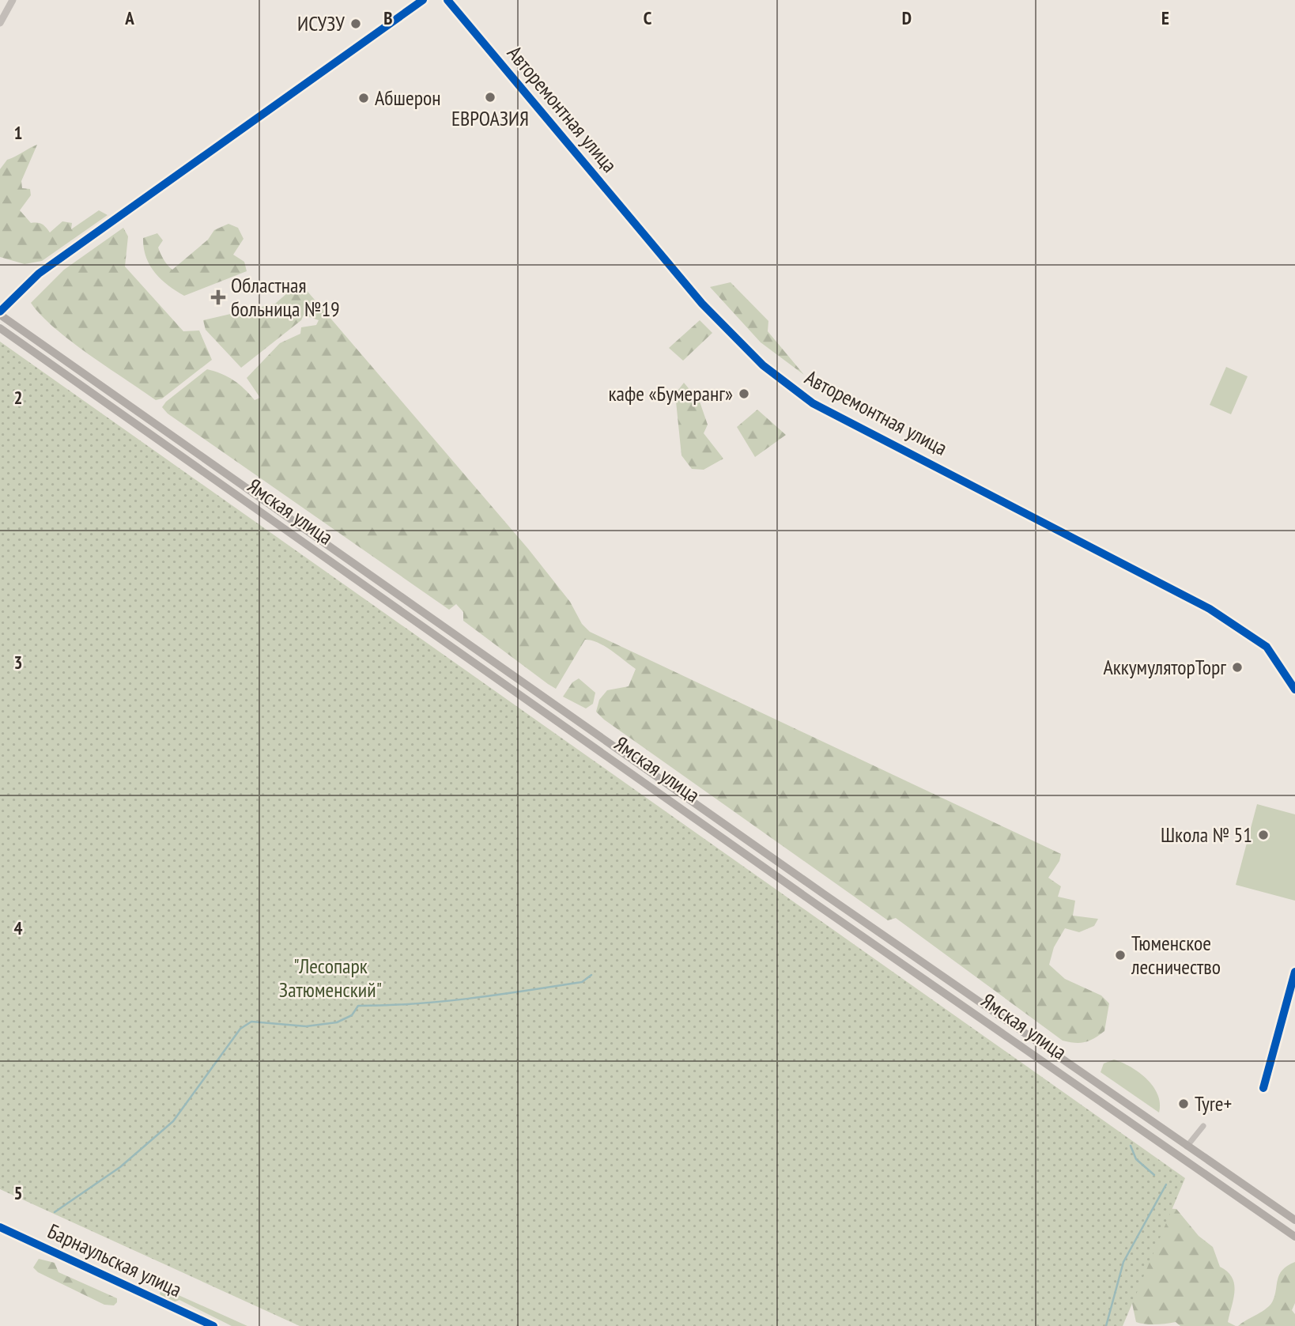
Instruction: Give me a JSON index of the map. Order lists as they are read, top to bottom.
{
  "streets": {
    "main road": ["Ямская улица"],
    "street": ["Авторемонтная улица", "Барнаульская улица"]
  },
  "parks": ["\"Лесопарк Затюменский\""],
  "places": {
    "other": [
      "ИСУЗУ",
      "ЕВРОАЗИЯ",
      "Абшерон",
      "кафе «Бумеранг»",
      "АккумуляторТорг",
      "Школа № 51",
      "Тюменское лесничество",
      "Tyre+"
    ],
    "health": ["Областная больница №19"]
  },
  "grid": {
    "columns": [
      "A",
      "B",
      "C",
      "D",
      "E"
    ],
    "rows": [
      "1",
      "2",
      "3",
      "4",
      "5"
    ]
  }
}
